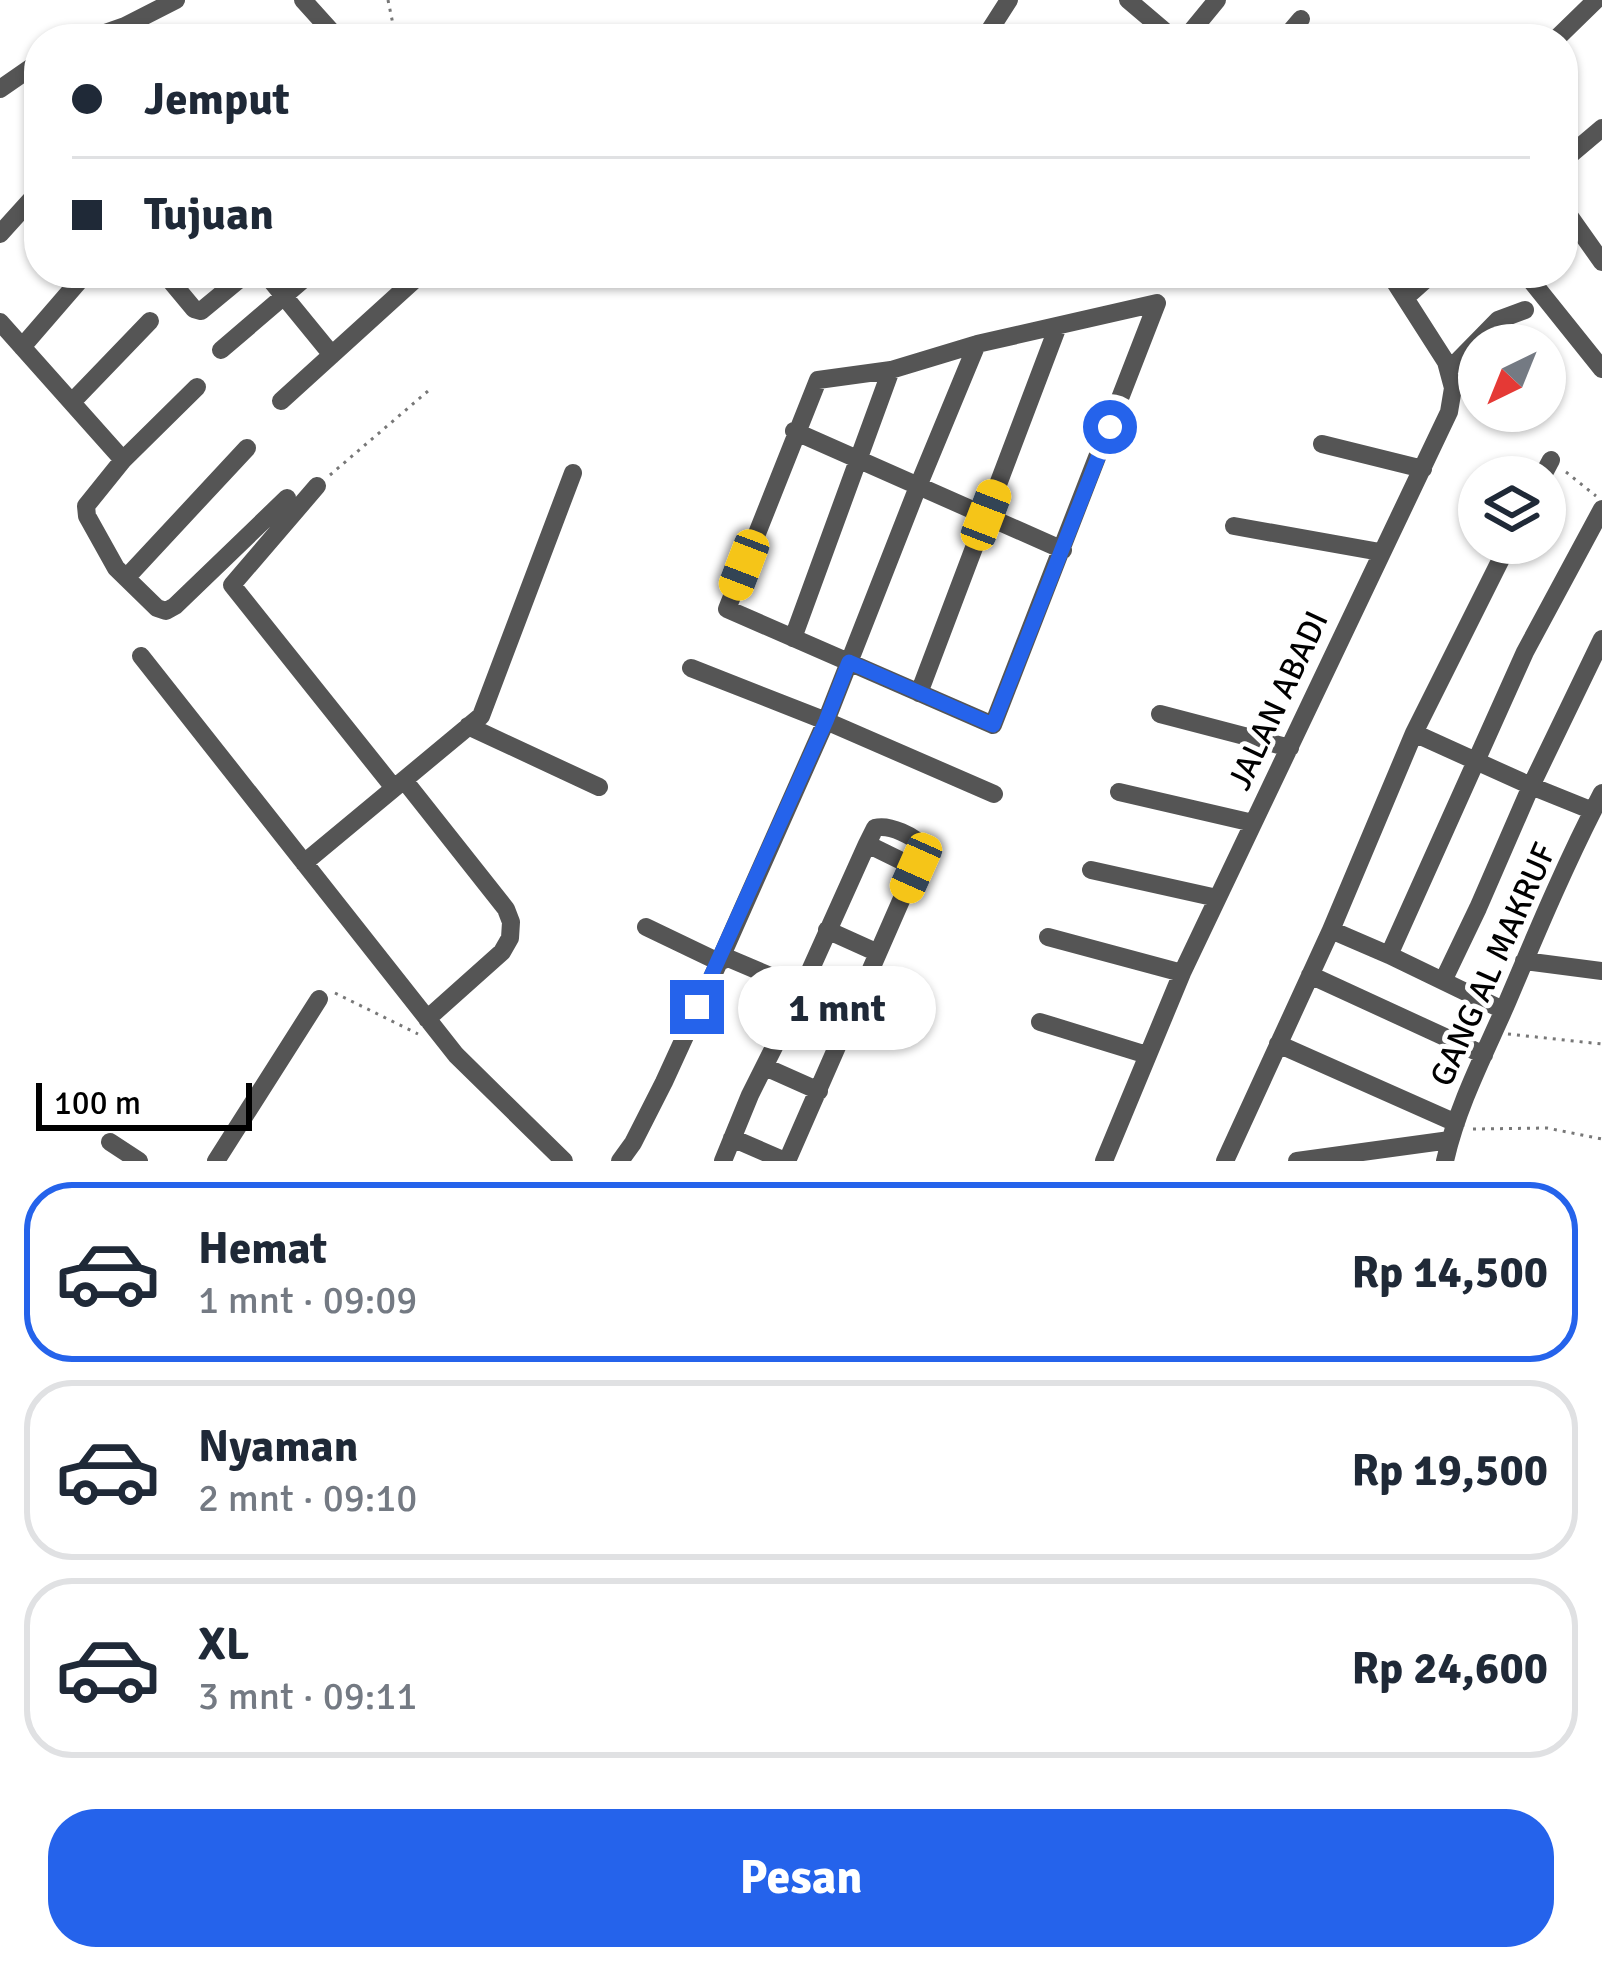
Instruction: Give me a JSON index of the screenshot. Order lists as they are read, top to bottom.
{
  "streets": {
    "street": ["JALAN ABADI", "GANG AL MAKRUF"]
  },
  "scale_bar": "100 m",
  "north": "bottom left",
  "page": {
    "banner": ["Jemput", "Tujuan"],
    "bubble": "1 mnt",
    "scale": "100 m",
    "list": [
      {
        "name": "Hemat",
        "note": "1 mnt · 09:09",
        "value": "Rp 14,500"
      },
      {
        "name": "Nyaman",
        "note": "2 mnt · 09:10",
        "value": "Rp 19,500"
      },
      {
        "name": "XL",
        "note": "3 mnt · 09:11",
        "value": "Rp 24,600"
      }
    ],
    "buttons": "Pesan"
  }
}
